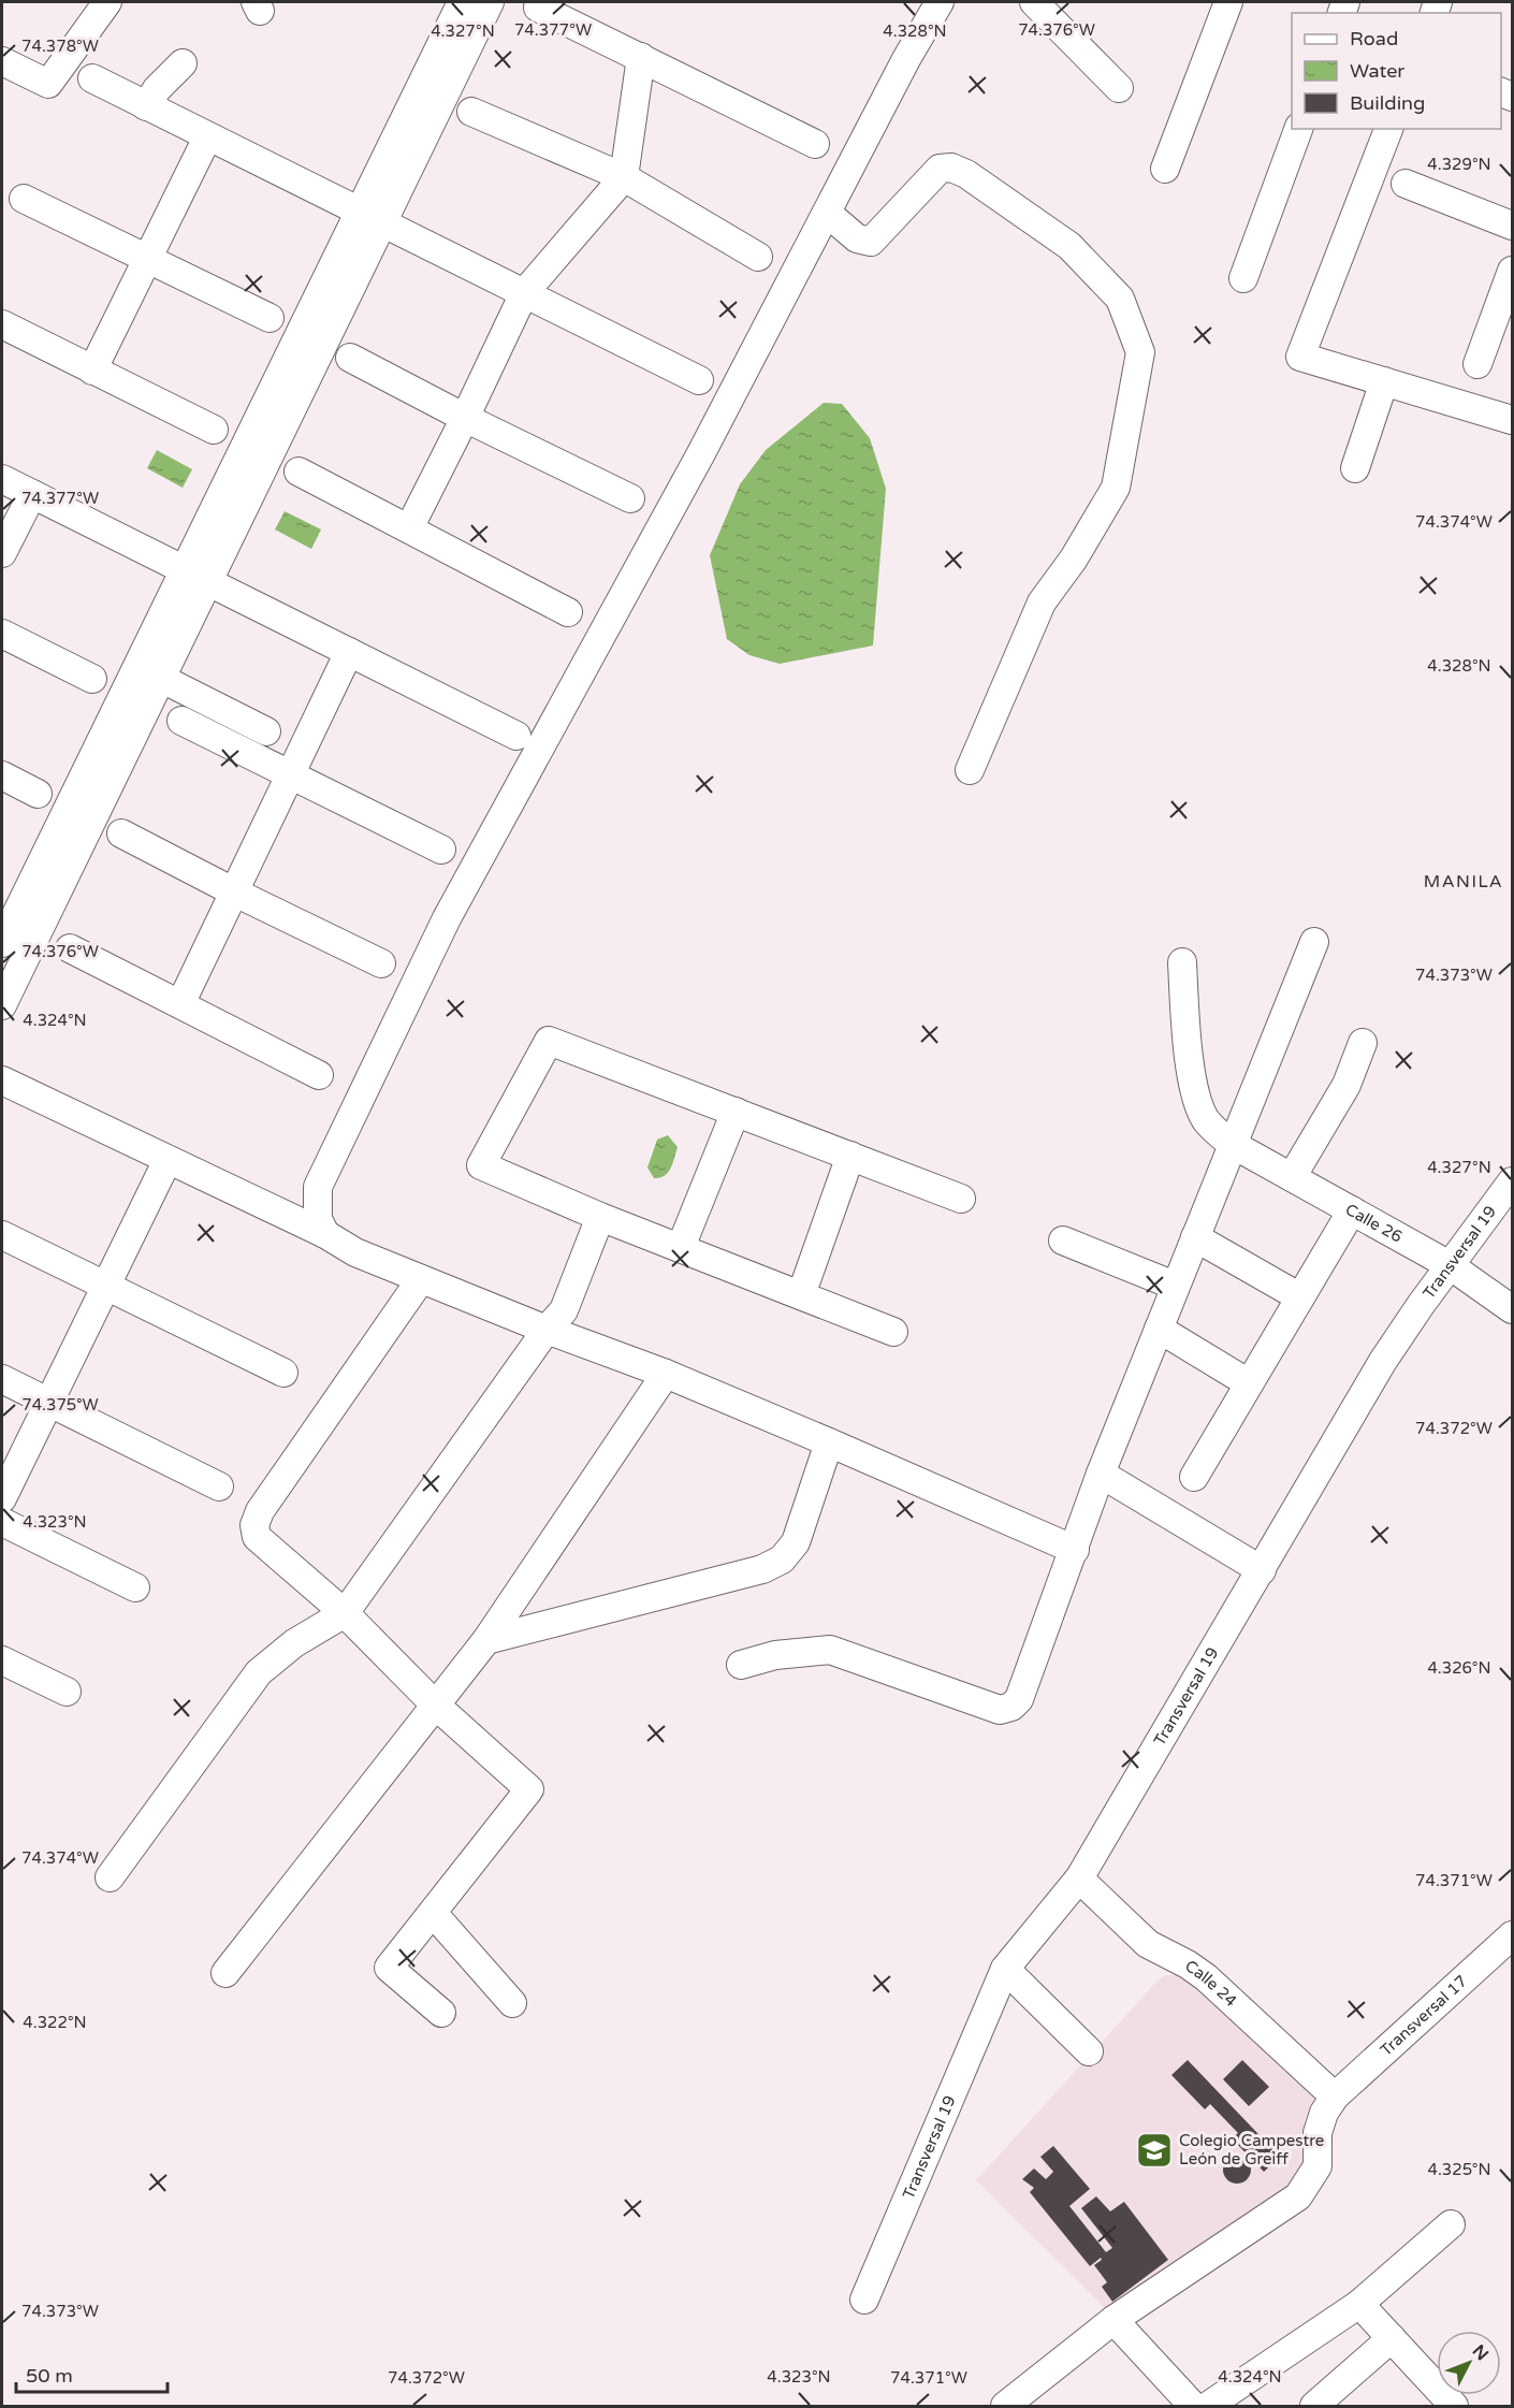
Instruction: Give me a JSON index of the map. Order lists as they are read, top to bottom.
{
  "streets": {
    "street": [
      "Calle 26",
      "Transversal 19",
      "Calle 24",
      "Transversal 17"
    ]
  },
  "crossings": [
    ["Calle 26", "Transversal 19"],
    ["Transversal 19", "Calle 24"],
    ["Calle 24", "Transversal 17"]
  ],
  "districts": ["MANILA"],
  "places": {
    "school or university": ["Colegio Campestre León de Greiff"]
  },
  "legend": ["Road", "Water", "Building"],
  "scale_bar": "50 m",
  "north": "top right",
  "coordinates": [
    "74.377°W",
    "74.376°W",
    "4.327°N",
    "4.328°N",
    "74.378°W",
    "4.329°N",
    "74.374°W",
    "74.373°W",
    "4.324°N",
    "74.375°W",
    "74.372°W",
    "4.323°N",
    "4.326°N",
    "74.371°W",
    "4.322°N",
    "4.325°N"
  ]
}
